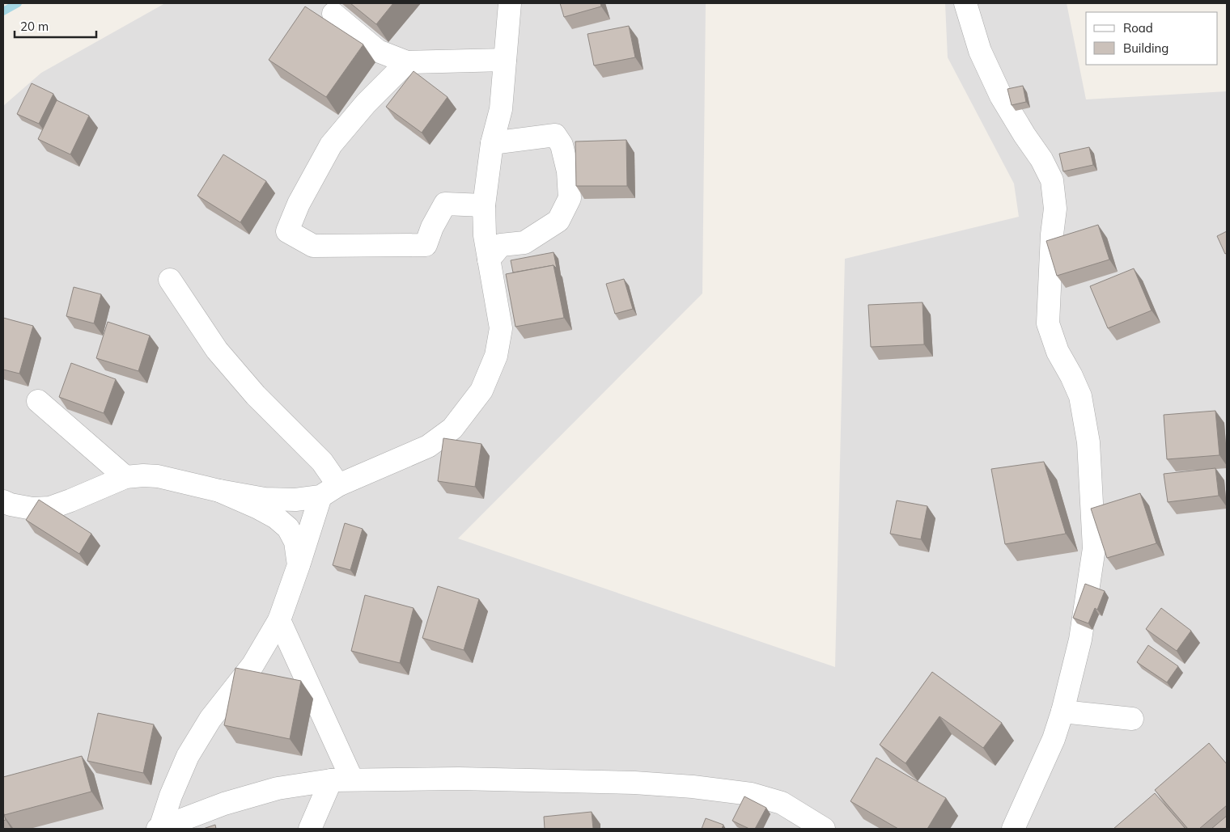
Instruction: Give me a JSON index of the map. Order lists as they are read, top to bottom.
{
  "legend": ["Road", "Building"],
  "scale_bar": "20 m"
}
